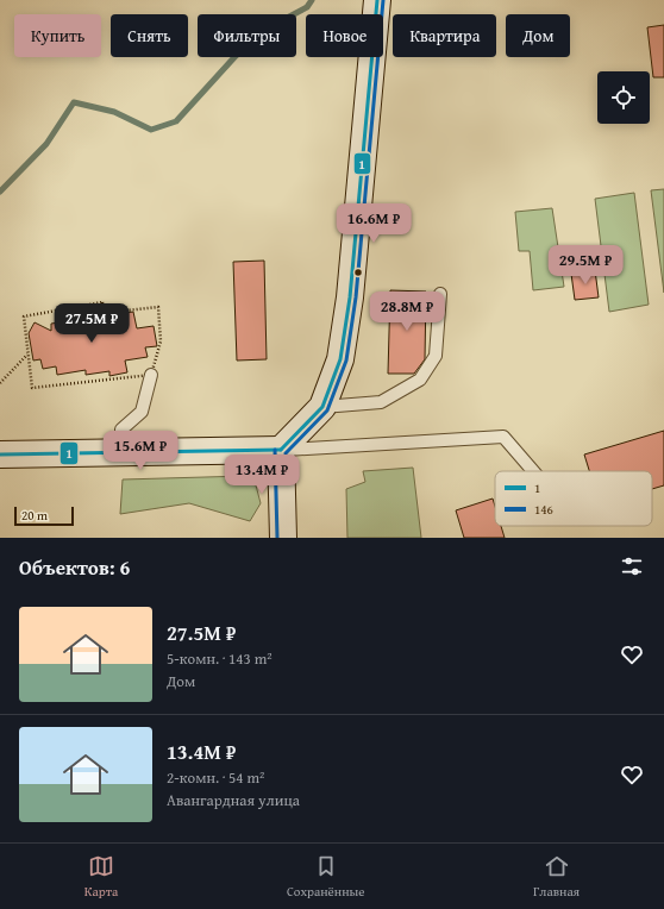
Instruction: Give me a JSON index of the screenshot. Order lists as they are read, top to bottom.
{
  "lines": ["transit line 1", "transit line 146"],
  "legend": ["1", "146"],
  "scale_bar": "20 m",
  "page": {
    "chip": [
      "Купить",
      "Снять",
      "Фильтры",
      "Новое",
      "Квартира",
      "Дом"
    ],
    "price": [
      "16.6M ₽",
      "29.5M ₽",
      "28.8M ₽",
      "27.5M ₽",
      "15.6M ₽",
      "13.4M ₽"
    ],
    "scale": "20 m",
    "heading": "Объектов: 6",
    "list": [
      {
        "name": "27.5M ₽",
        "note": "5-комн. · 143 m² · Дом"
      },
      {
        "name": "13.4M ₽",
        "note": "2-комн. · 54 m² · Авангардная улица"
      }
    ],
    "tabs": ["Карта", "Сохранённые", "Главная"]
  }
}
